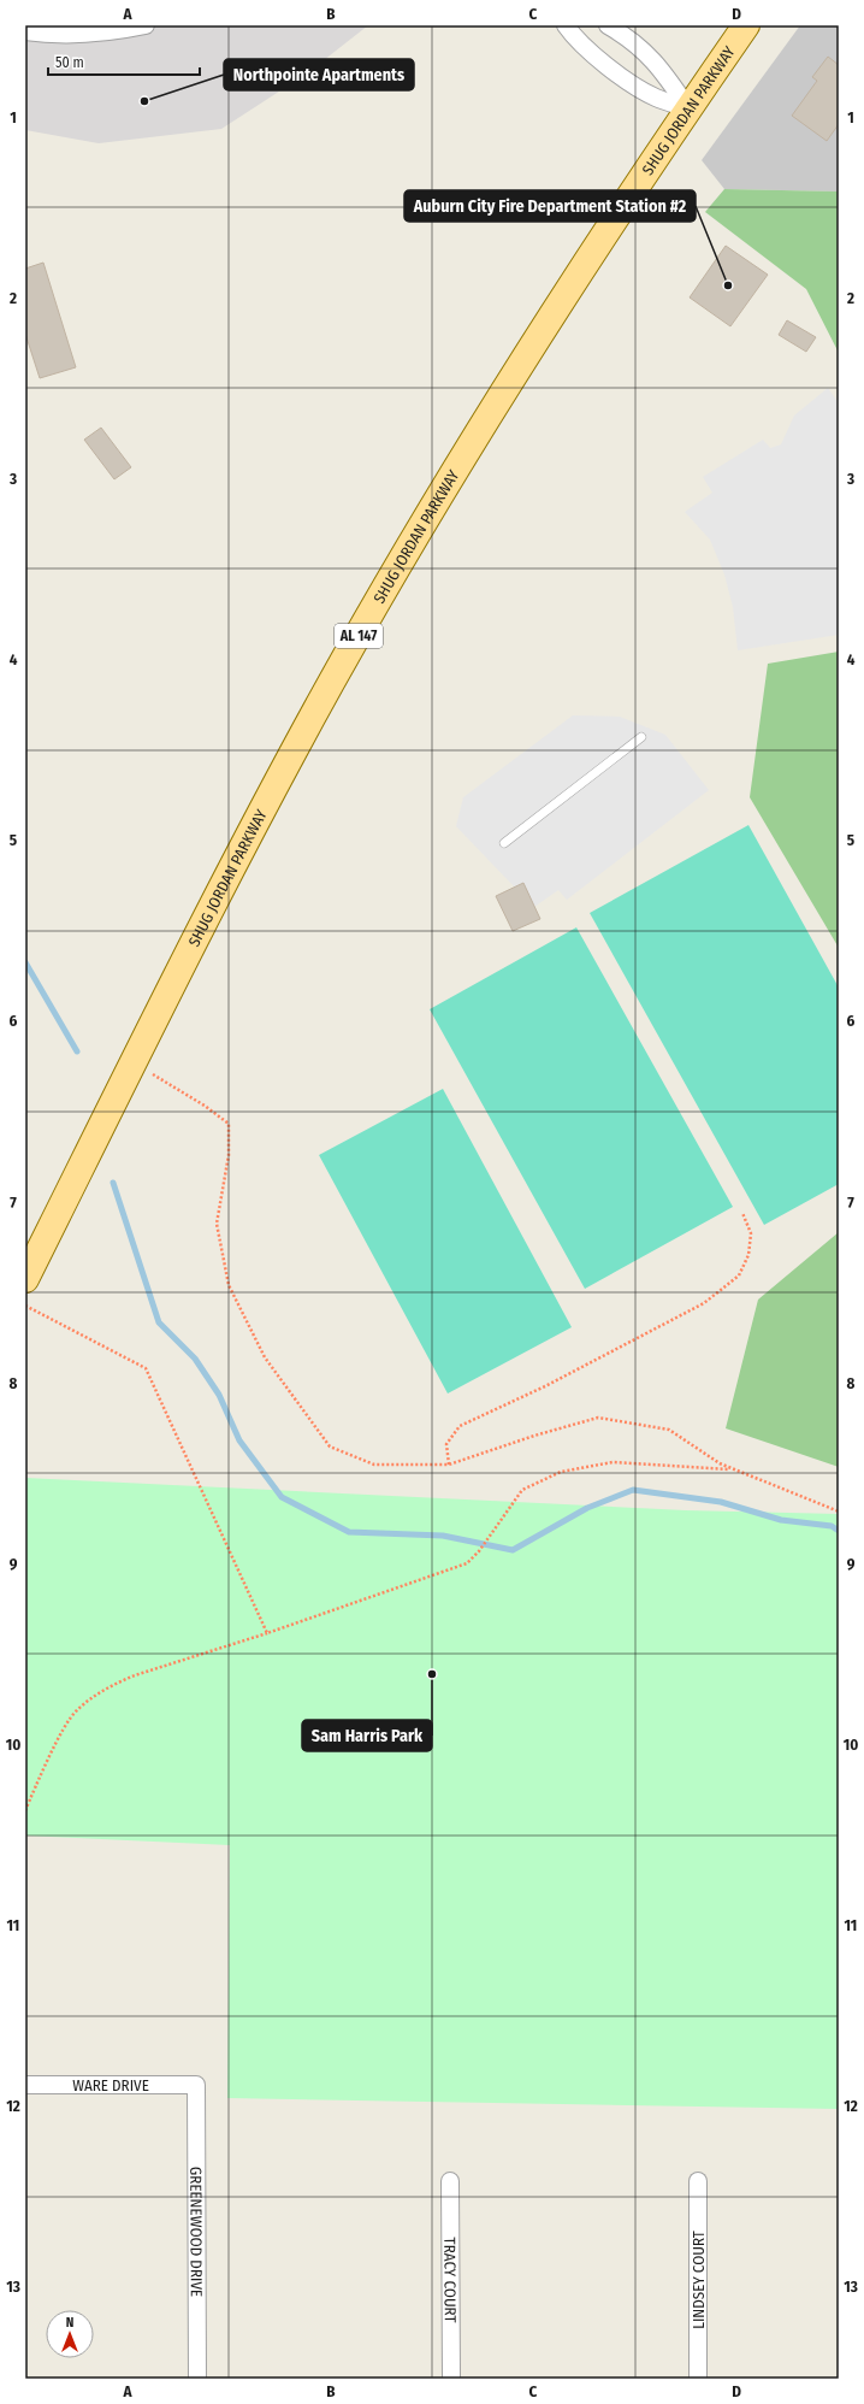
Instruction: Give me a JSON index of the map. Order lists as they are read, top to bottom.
{
  "streets": {
    "main road": ["SHUG JORDAN PARKWAY", "AL 147"],
    "street": [
      "WARE DRIVE",
      "GREENEWOOD DRIVE",
      "TRACY COURT",
      "LINDSEY COURT"
    ]
  },
  "crossings": [
    ["WARE DRIVE", "GREENEWOOD DRIVE"]
  ],
  "places": ["Northpointe Apartments", "Auburn City Fire Department Station #2", "Sam Harris Park"],
  "scale_bar": "50 m",
  "north": "top",
  "grid": {
    "columns": [
      "A",
      "B",
      "C",
      "D"
    ],
    "rows": [
      "1",
      "2",
      "3",
      "4",
      "5",
      "6",
      "7",
      "8",
      "9",
      "10",
      "11",
      "12",
      "13"
    ]
  }
}
